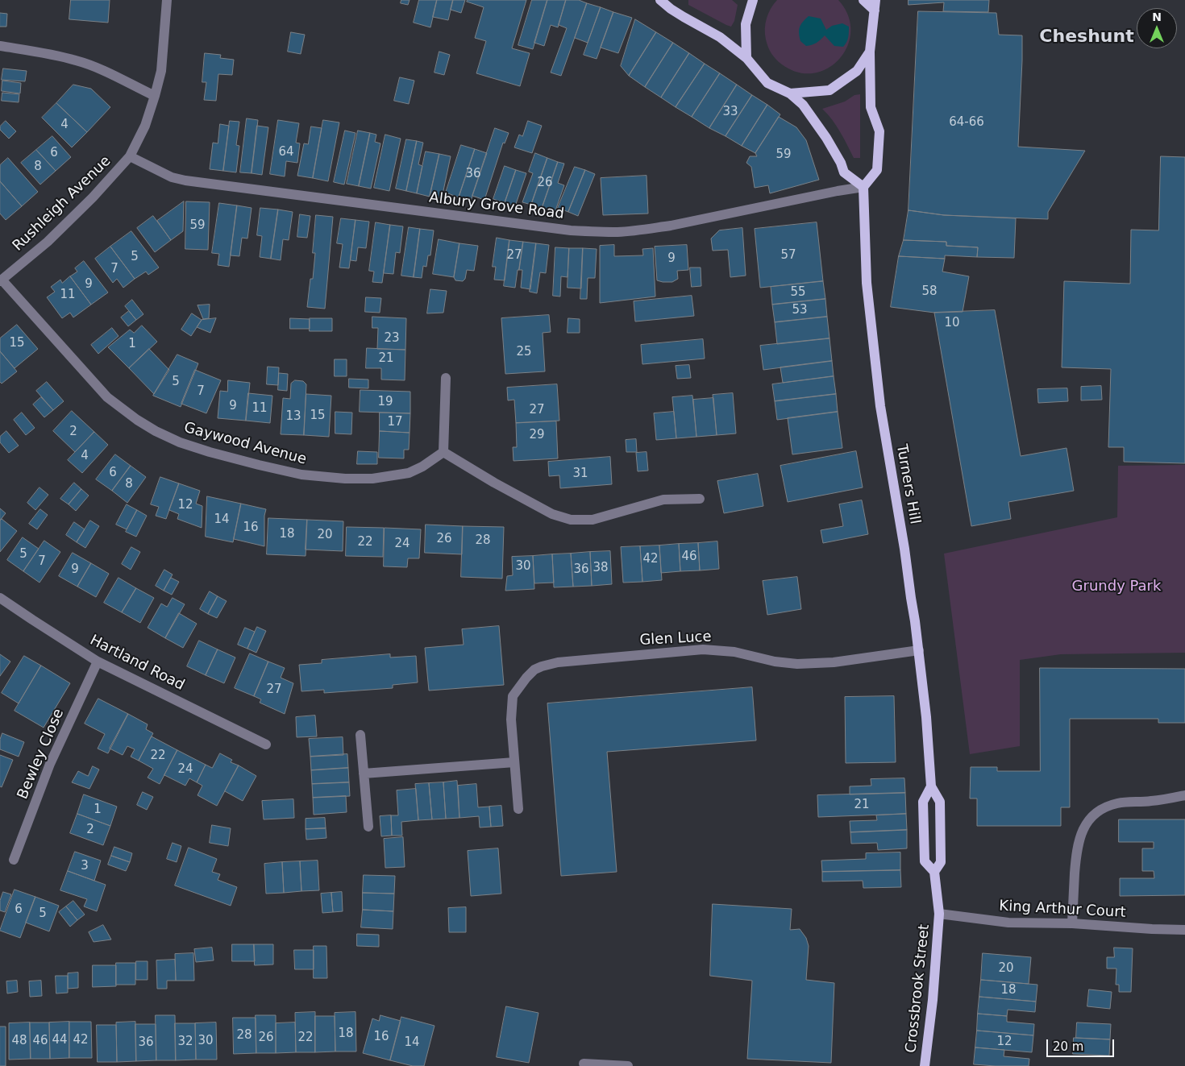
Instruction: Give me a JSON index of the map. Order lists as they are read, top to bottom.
{
  "streets": {
    "main road": ["Turners Hill", "Crossbrook Street"],
    "street": [
      "Rushleigh Avenue",
      "Albury Grove Road",
      "Gaywood Avenue",
      "Glen Luce",
      "Hartland Road",
      "Bewley Close",
      "King Arthur Court"
    ]
  },
  "crossings": [
    ["Rushleigh Avenue", "Albury Grove Road"],
    ["Rushleigh Avenue", "Gaywood Avenue"],
    ["Albury Grove Road", "Turners Hill"],
    ["Turners Hill", "Glen Luce"],
    ["Turners Hill", "King Arthur Court"],
    ["Turners Hill", "Crossbrook Street"],
    ["Hartland Road", "Bewley Close"],
    ["King Arthur Court", "Crossbrook Street"]
  ],
  "districts": ["Cheshunt"],
  "parks": ["Grundy Park"],
  "house_numbers": [
    "33",
    "64-66",
    "4",
    "64",
    "6",
    "59",
    "8",
    "36",
    "26",
    "59",
    "27",
    "57",
    "5",
    "9",
    "7",
    "9",
    "58",
    "55",
    "11",
    "53",
    "10",
    "23",
    "15",
    "1",
    "25",
    "21",
    "5",
    "7",
    "19",
    "9",
    "11",
    "27",
    "15",
    "13",
    "17",
    "2",
    "29",
    "4",
    "6",
    "31",
    "8",
    "12",
    "14",
    "16",
    "18",
    "20",
    "26",
    "28",
    "22",
    "24",
    "5",
    "46",
    "42",
    "7",
    "30",
    "38",
    "9",
    "36",
    "27",
    "22",
    "24",
    "21",
    "1",
    "2",
    "3",
    "6",
    "5",
    "20",
    "18",
    "18",
    "28",
    "16",
    "26",
    "22",
    "44",
    "42",
    "48",
    "46",
    "30",
    "32",
    "12",
    "36",
    "14"
  ],
  "scale_bar": "20 m",
  "north": "top"
}
